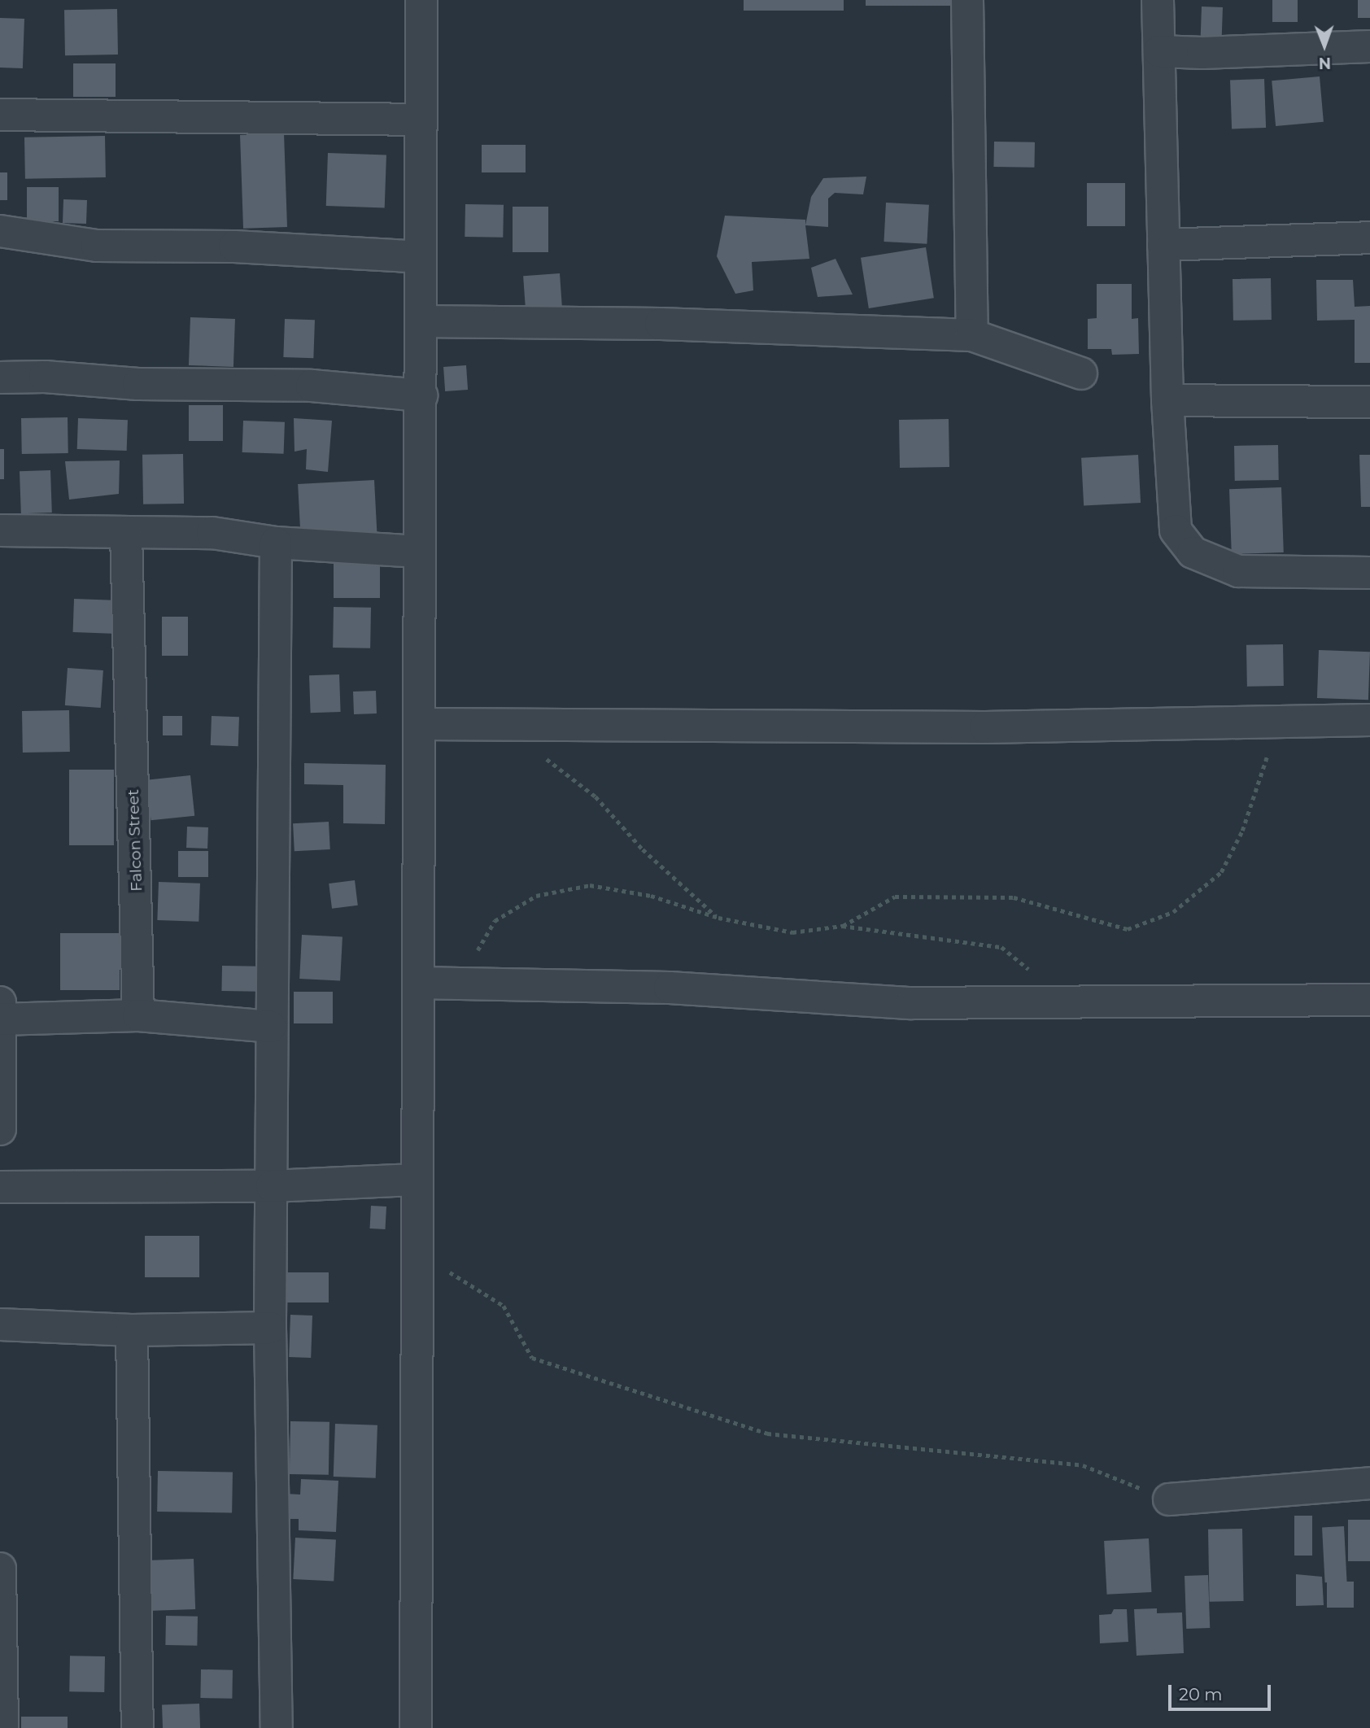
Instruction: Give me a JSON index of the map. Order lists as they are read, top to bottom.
{
  "streets": {
    "street": ["Falcon Street"]
  },
  "scale_bar": "20 m",
  "north": "bottom"
}
